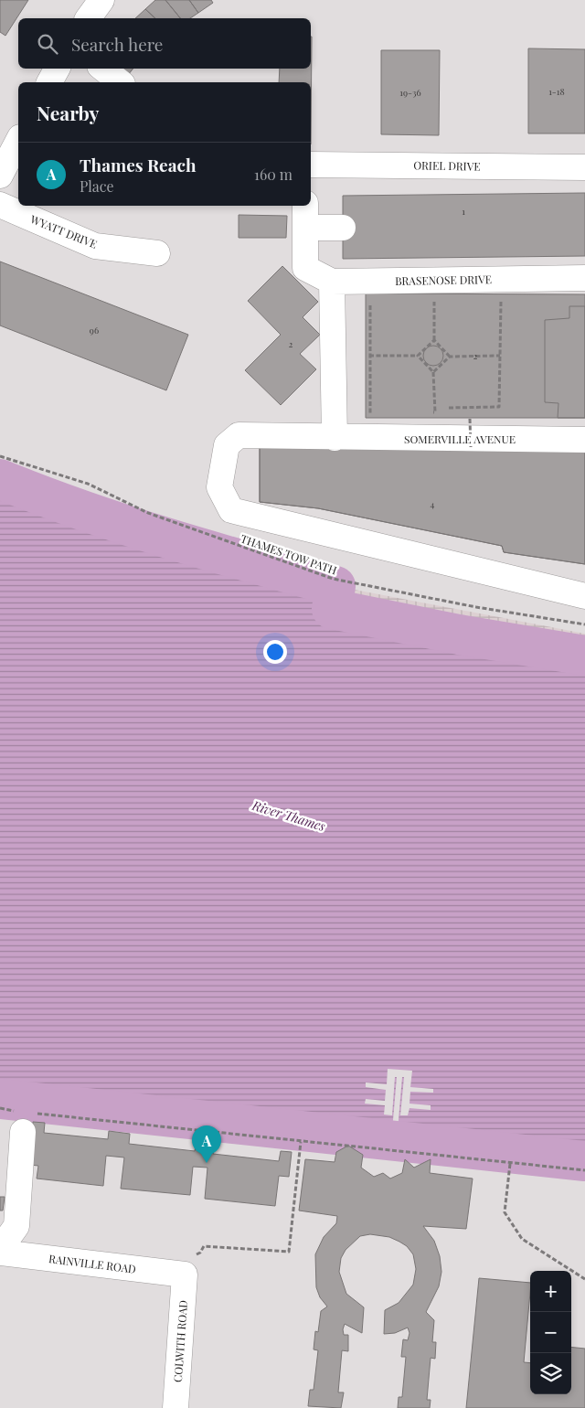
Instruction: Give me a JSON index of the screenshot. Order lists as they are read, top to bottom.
{
  "streets": {
    "street": [
      "ORIEL DRIVE",
      "WYATT DRIVE",
      "BRASENOSE DRIVE",
      "SOMERVILLE AVENUE",
      "RAINVILLE ROAD",
      "COLWITH ROAD"
    ],
    "path": ["THAMES TOW PATH"]
  },
  "crossings": [
    ["RAINVILLE ROAD", "COLWITH ROAD"]
  ],
  "water": ["River Thames"],
  "house_numbers": [
    "1-18",
    "19-36",
    "1",
    "96",
    "2",
    "2",
    "4"
  ],
  "page": {
    "search": "Search here",
    "heading": "Nearby",
    "list": [
      {
        "mark": "A",
        "name": "Thames Reach",
        "note": "Place",
        "value": "160 m"
      }
    ],
    "pins": "A",
    "map_buttons": ["+", "−"]
  }
}
